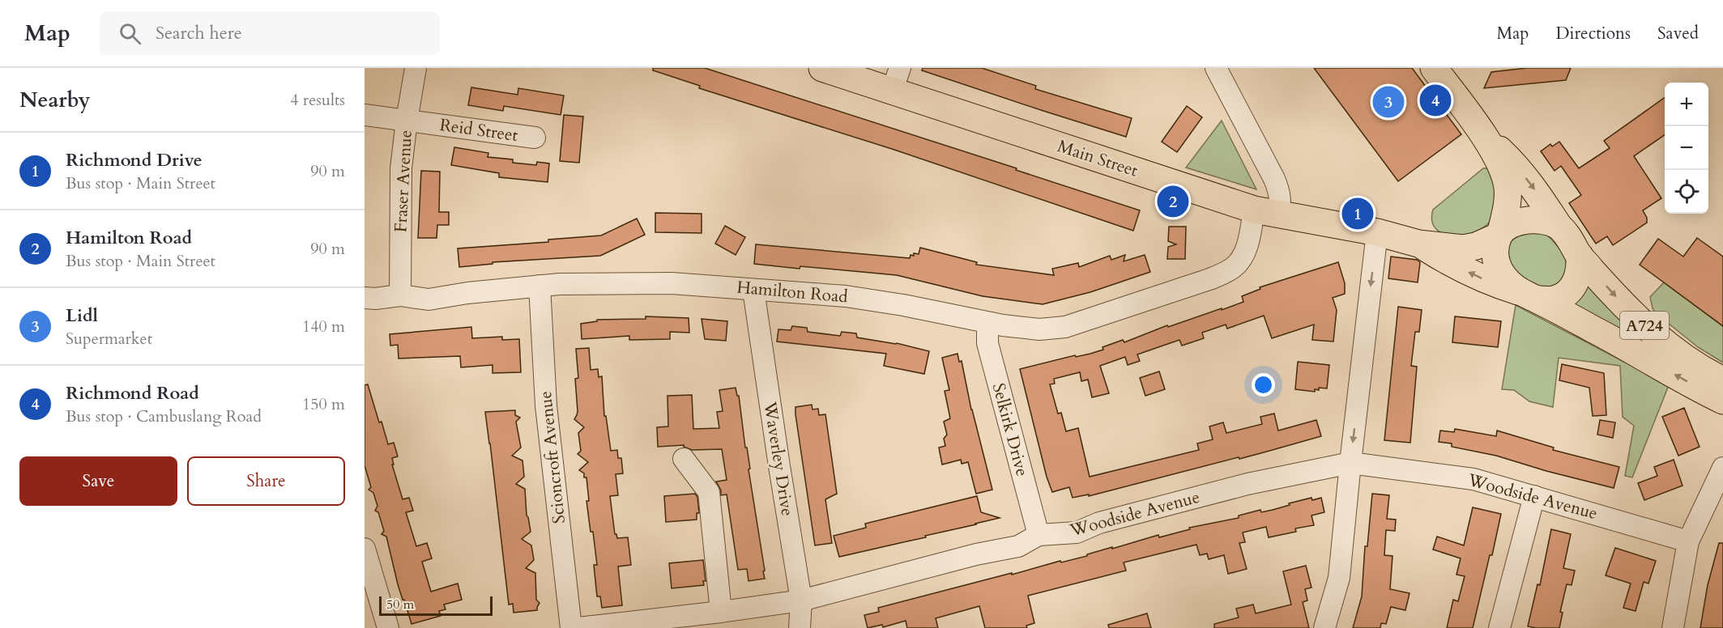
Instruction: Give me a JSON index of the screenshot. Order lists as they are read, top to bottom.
{
  "streets": {
    "main road": ["Main Street", "A724"],
    "street": [
      "Reid Street",
      "Fraser Avenue",
      "Hamilton Road",
      "Selkirk Drive",
      "Scioncroft Avenue",
      "Waverley Drive",
      "Woodside Avenue"
    ]
  },
  "crossings": [
    ["Reid Street", "Fraser Avenue"],
    ["Main Street", "Hamilton Road"],
    ["Fraser Avenue", "Hamilton Road"],
    ["Hamilton Road", "Selkirk Drive"],
    ["Hamilton Road", "Scioncroft Avenue"],
    ["Hamilton Road", "Waverley Drive"],
    ["Selkirk Drive", "Woodside Avenue"],
    ["Waverley Drive", "Woodside Avenue"]
  ],
  "scale_bar": "50 m",
  "page": {
    "header": "Map",
    "search": "Search here",
    "nav": ["Map", "Directions", "Saved"],
    "heading": ["Nearby", "4 results"],
    "map_buttons": ["+", "−"],
    "pins": [
      "4",
      "3",
      "2",
      "1"
    ],
    "list": [
      {
        "mark": "1",
        "name": "Richmond Drive",
        "note": "Bus stop · Main Street",
        "value": "90 m"
      },
      {
        "mark": "2",
        "name": "Hamilton Road",
        "note": "Bus stop · Main Street",
        "value": "90 m"
      },
      {
        "mark": "3",
        "name": "Lidl",
        "note": "Supermarket",
        "value": "140 m"
      },
      {
        "mark": "4",
        "name": "Richmond Road",
        "note": "Bus stop · Cambuslang Road",
        "value": "150 m"
      }
    ],
    "buttons": ["Save", "Share"],
    "scale": "50 m"
  }
}
